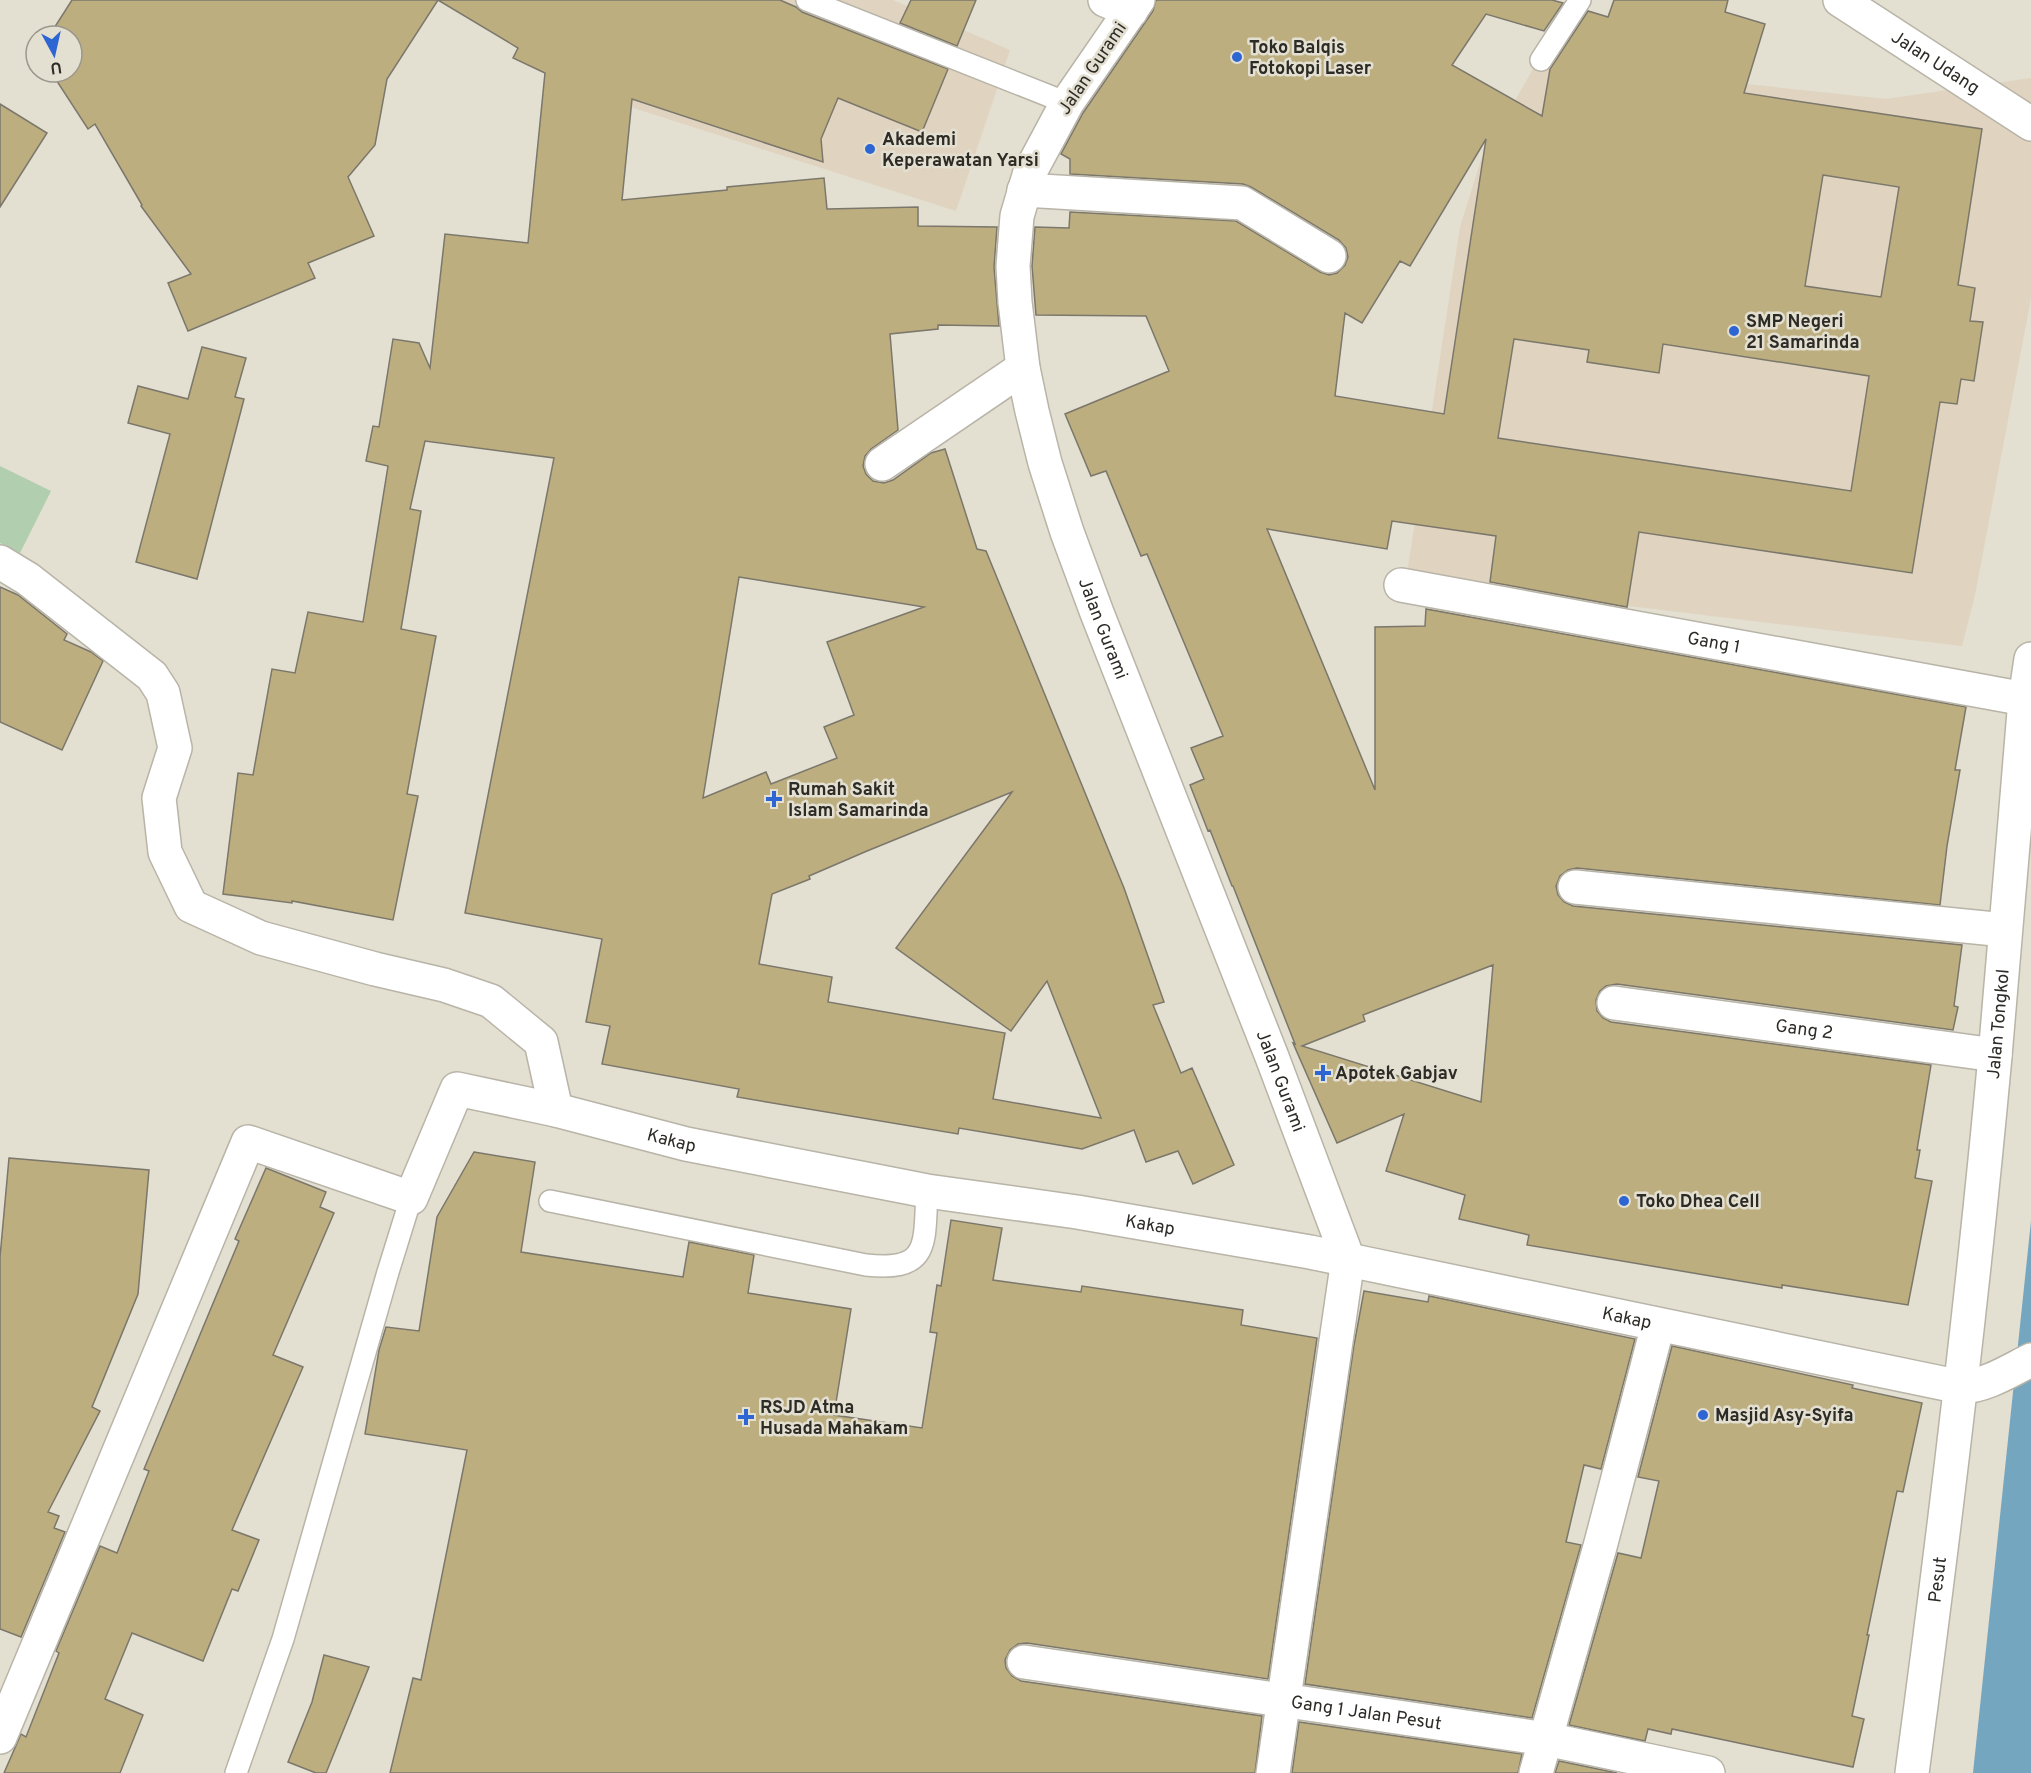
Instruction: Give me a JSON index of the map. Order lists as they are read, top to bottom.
{
  "streets": {
    "street": [
      "Jalan Udang",
      "Jalan Gurami",
      "Gang 1",
      "Jalan Tongkol",
      "Gang 2",
      "Kakap",
      "Pesut",
      "Gang 1 Jalan Pesut"
    ]
  },
  "crossings": [
    ["Jalan Gurami", "Kakap"],
    ["Gang 1", "Jalan Tongkol"],
    ["Jalan Tongkol", "Gang 2"],
    ["Jalan Tongkol", "Kakap"],
    ["Jalan Tongkol", "Pesut"],
    ["Kakap", "Pesut"]
  ],
  "places": {
    "other": [
      "Toko Balqis Fotokopi Laser",
      "Akademi Keperawatan Yarsi",
      "SMP Negeri 21 Samarinda",
      "Toko Dhea Cell",
      "Masjid Asy-Syifa"
    ],
    "health": ["Rumah Sakit Islam Samarinda", "Apotek Gabjav", "RSJD Atma Husada Mahakam"]
  },
  "north": "bottom"
}
